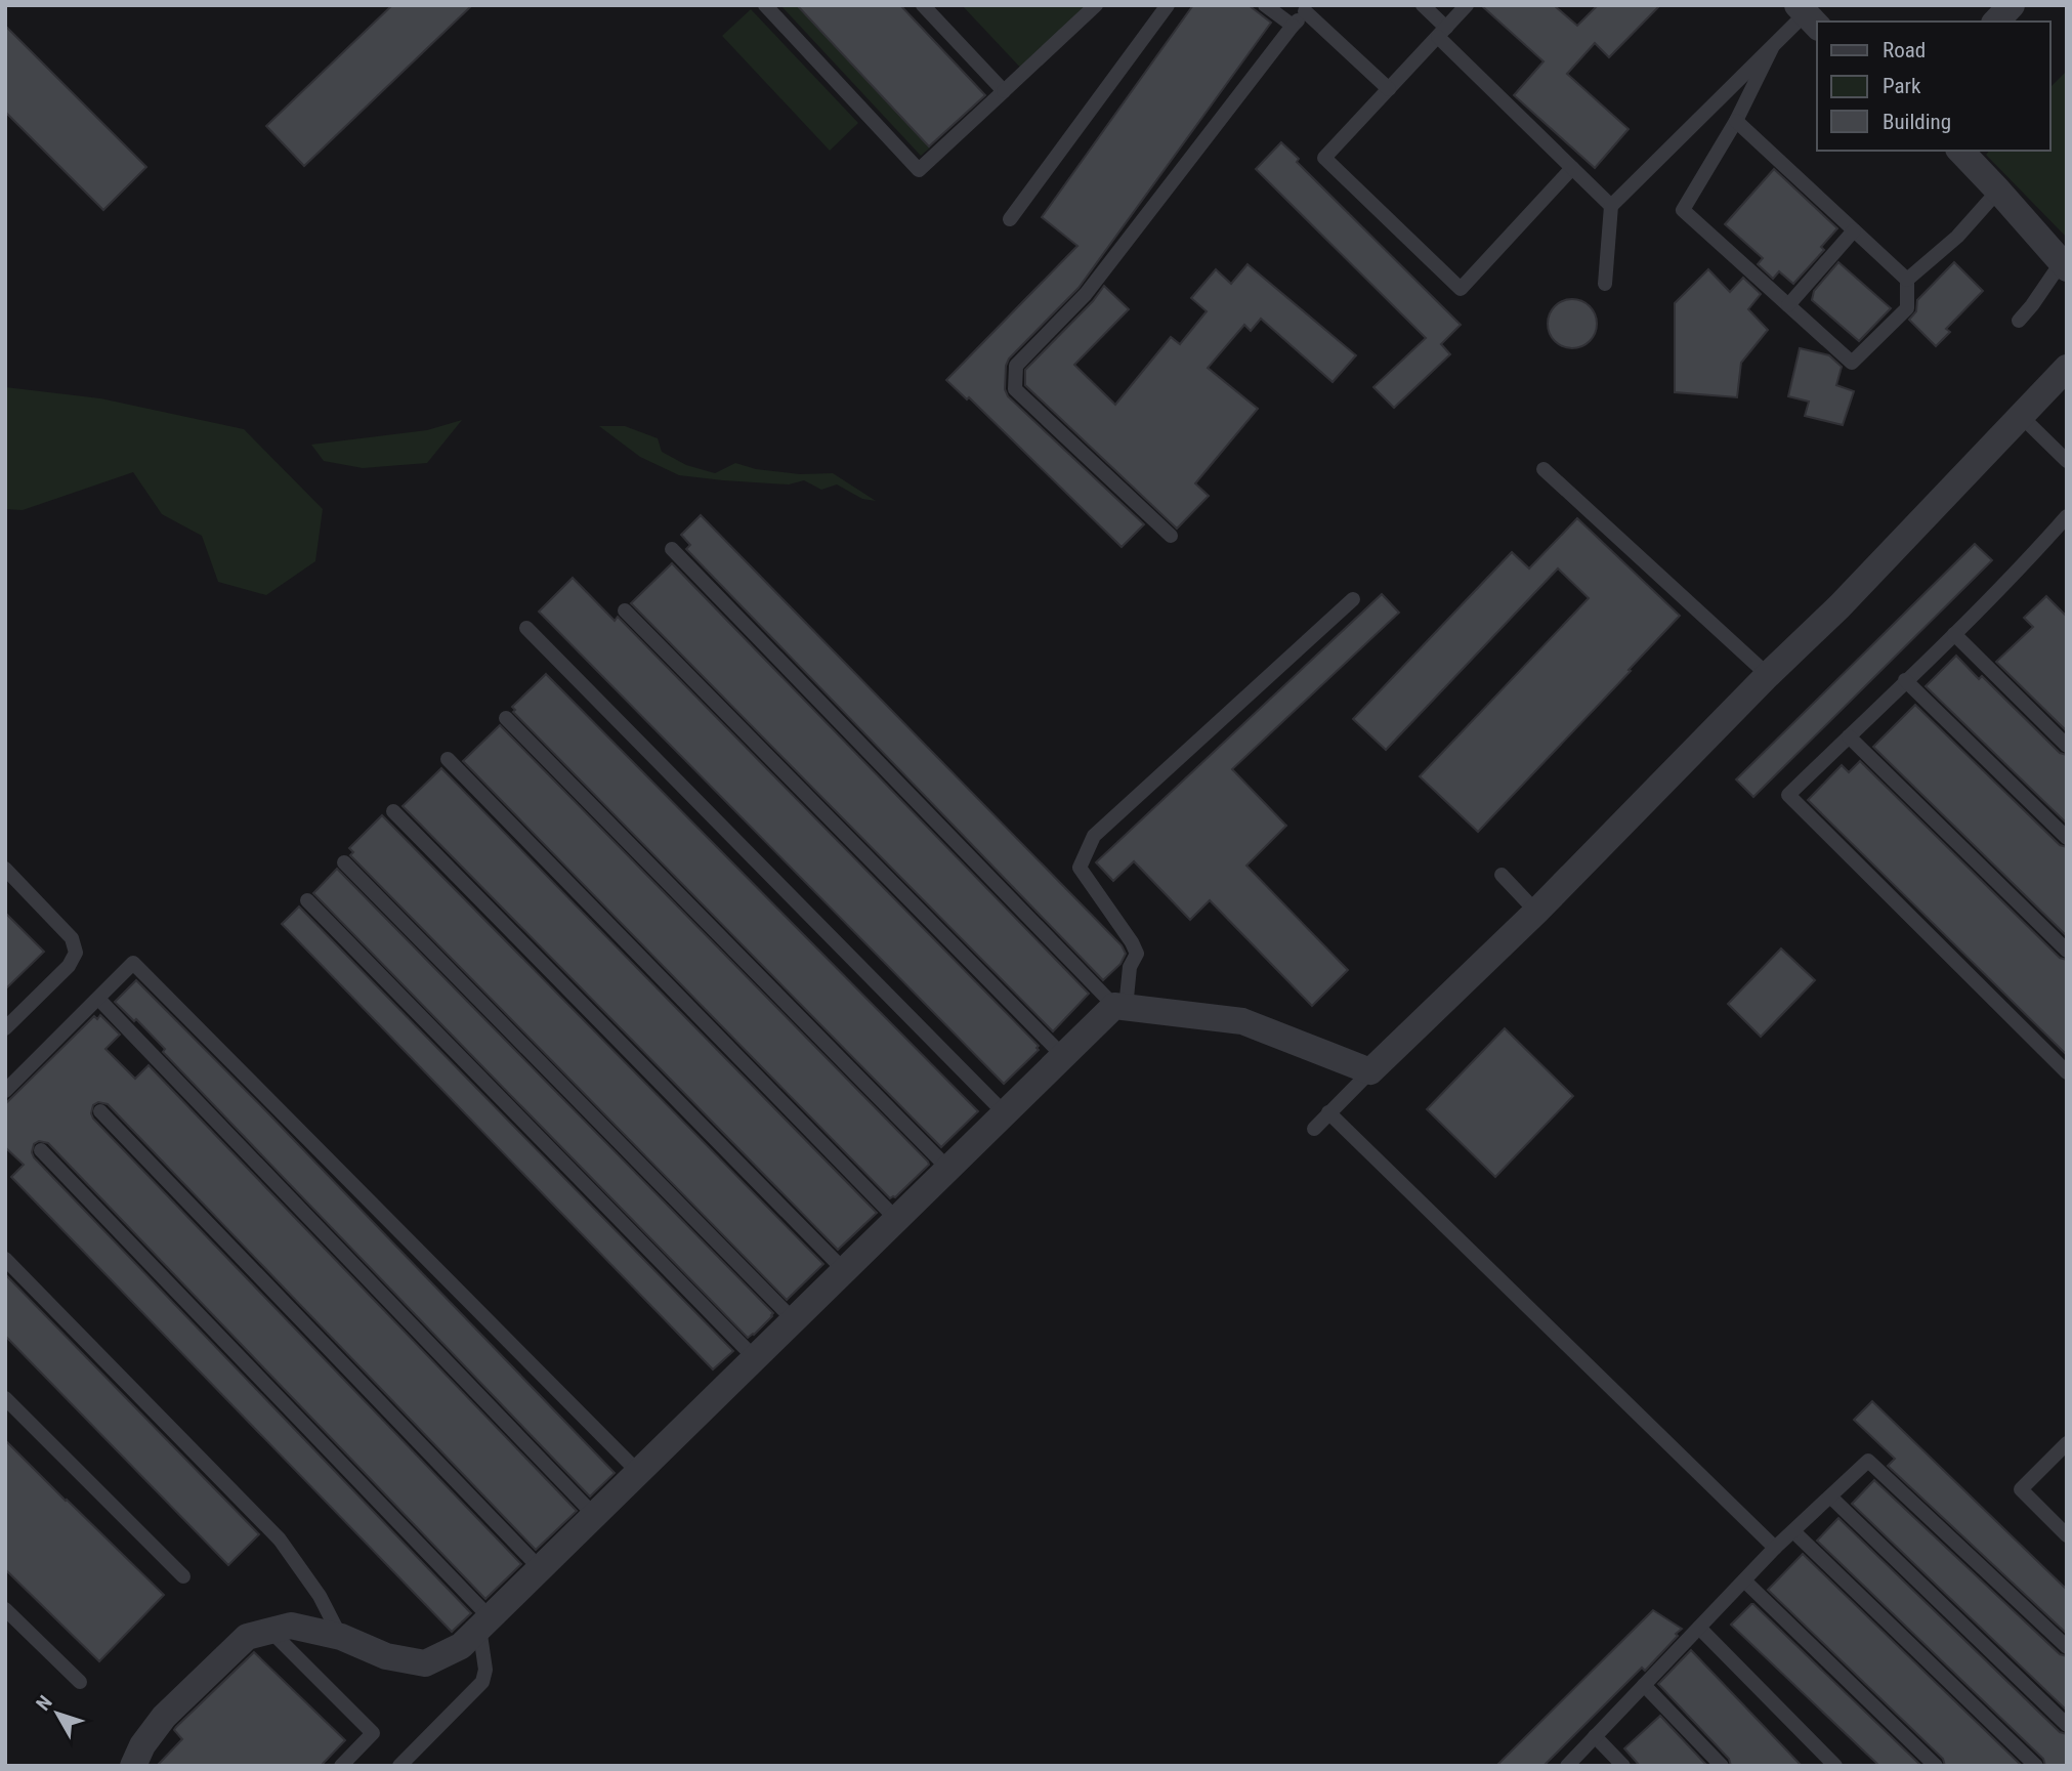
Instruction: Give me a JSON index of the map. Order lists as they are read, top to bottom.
{
  "legend": ["Road", "Park", "Building"],
  "north": "top left"
}
